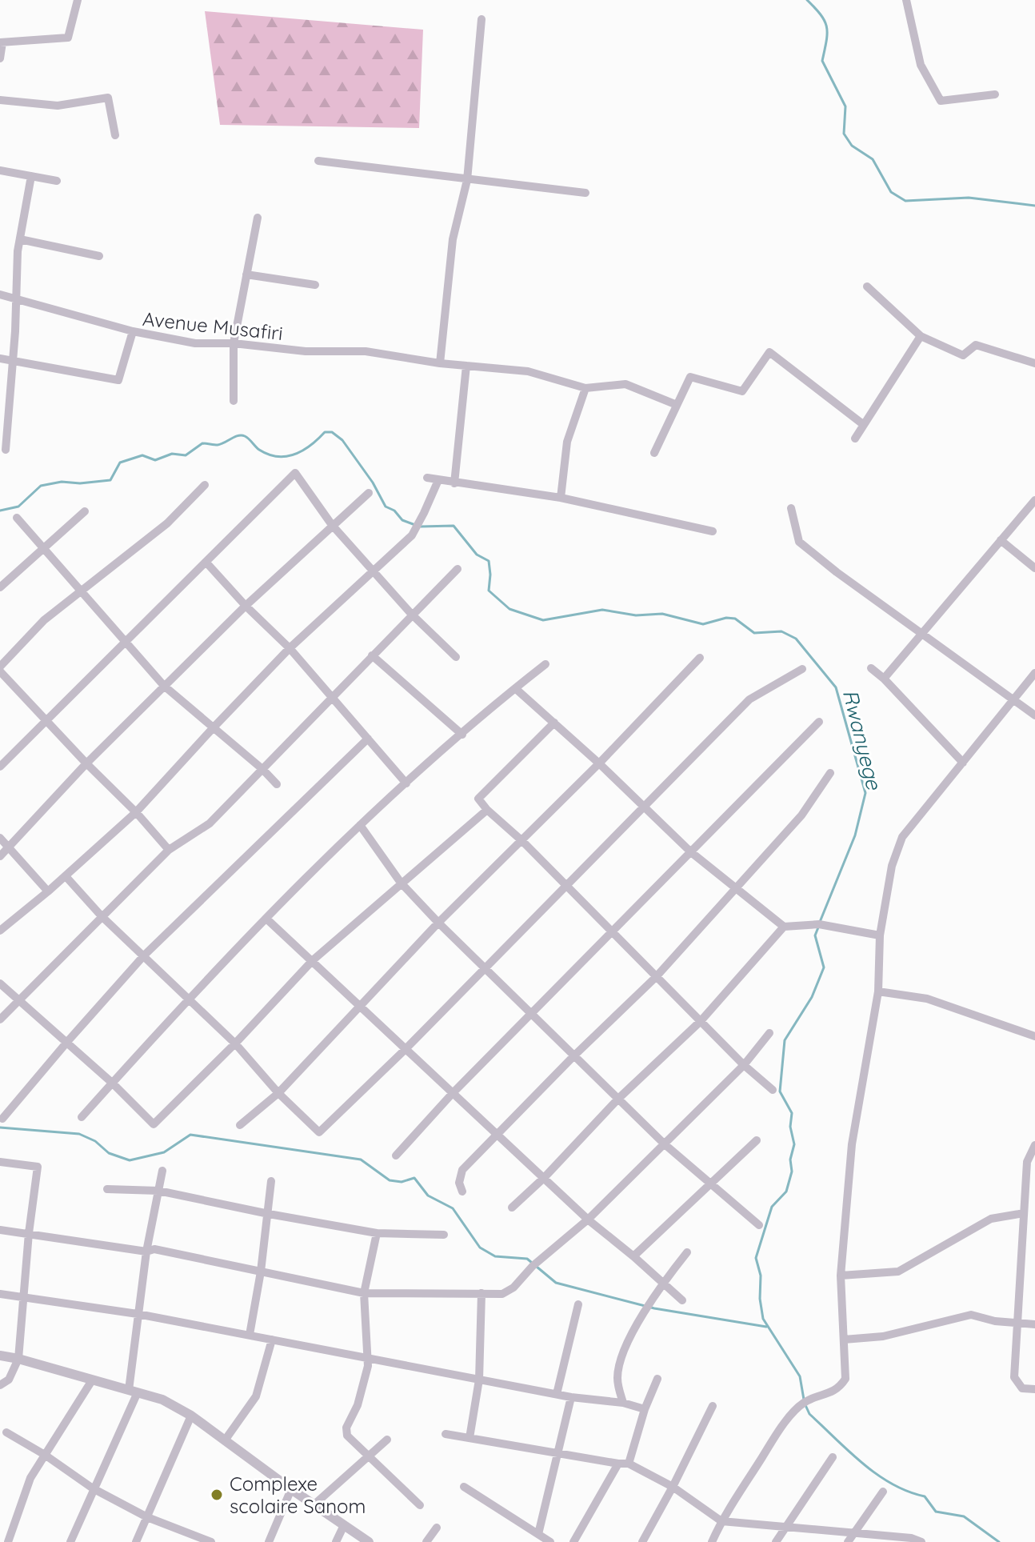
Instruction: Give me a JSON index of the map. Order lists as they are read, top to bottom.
{
  "streets": {
    "street": ["Avenue Musafiri"]
  },
  "water": ["Rwanyege"],
  "places": ["Complexe scolaire Sanom"]
}
